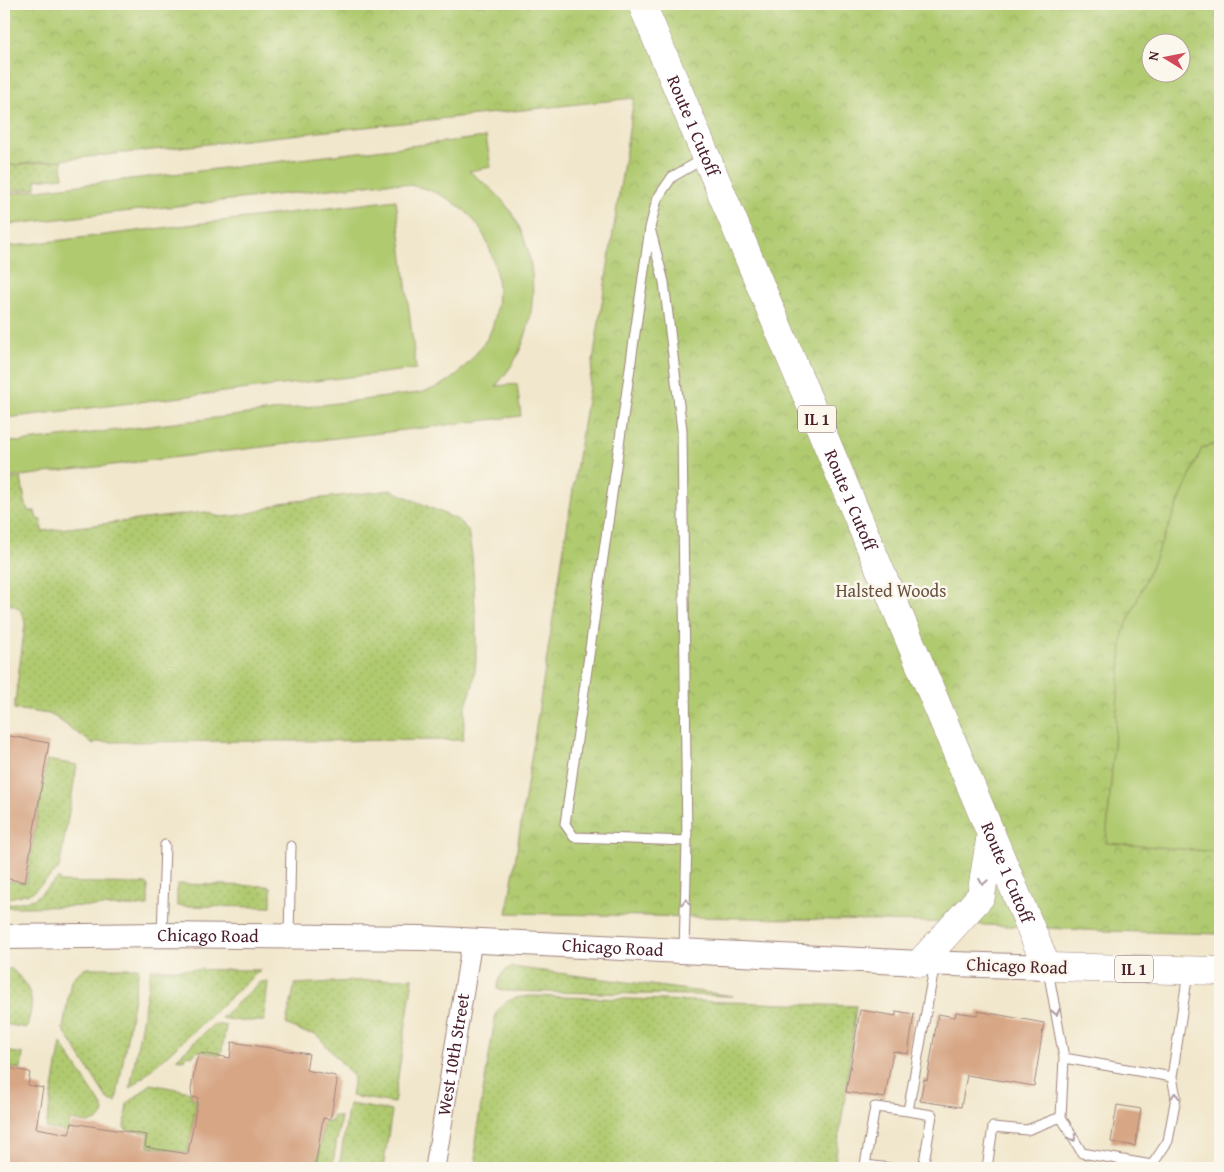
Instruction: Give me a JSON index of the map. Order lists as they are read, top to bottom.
{
  "streets": {
    "main road": ["Route 1 Cutoff", "IL 1", "Chicago Road"],
    "street": ["West 10th Street"]
  },
  "crossings": [
    ["Route 1 Cutoff", "Chicago Road"],
    ["Chicago Road", "West 10th Street"]
  ],
  "parks": ["Halsted Woods"],
  "north": "left"
}
